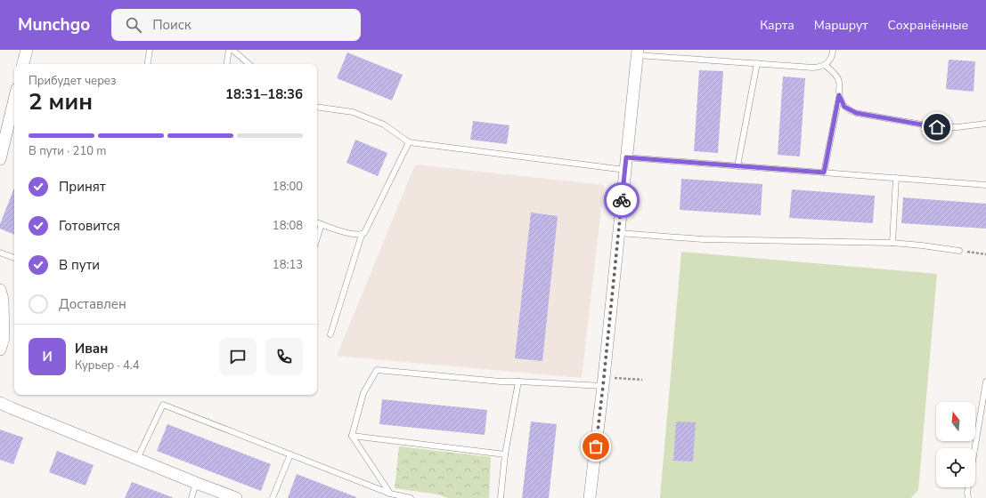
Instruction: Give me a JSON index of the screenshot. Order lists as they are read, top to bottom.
{
  "north": "top",
  "page": {
    "header": "Munchgo",
    "search": "Поиск",
    "nav": ["Карта", "Маршрут", "Сохранённые"],
    "heading": ["2 мин", "Прибудет через", "18:31–18:36"],
    "panel": ["Иван", "Курьер · 4.4"],
    "bar": "В пути · 210 m",
    "list": [
      ["Принят", "18:00"],
      ["Готовится", "18:08"],
      ["В пути", "18:13"],
      "Доставлен"
    ],
    "round": "И"
  }
}
